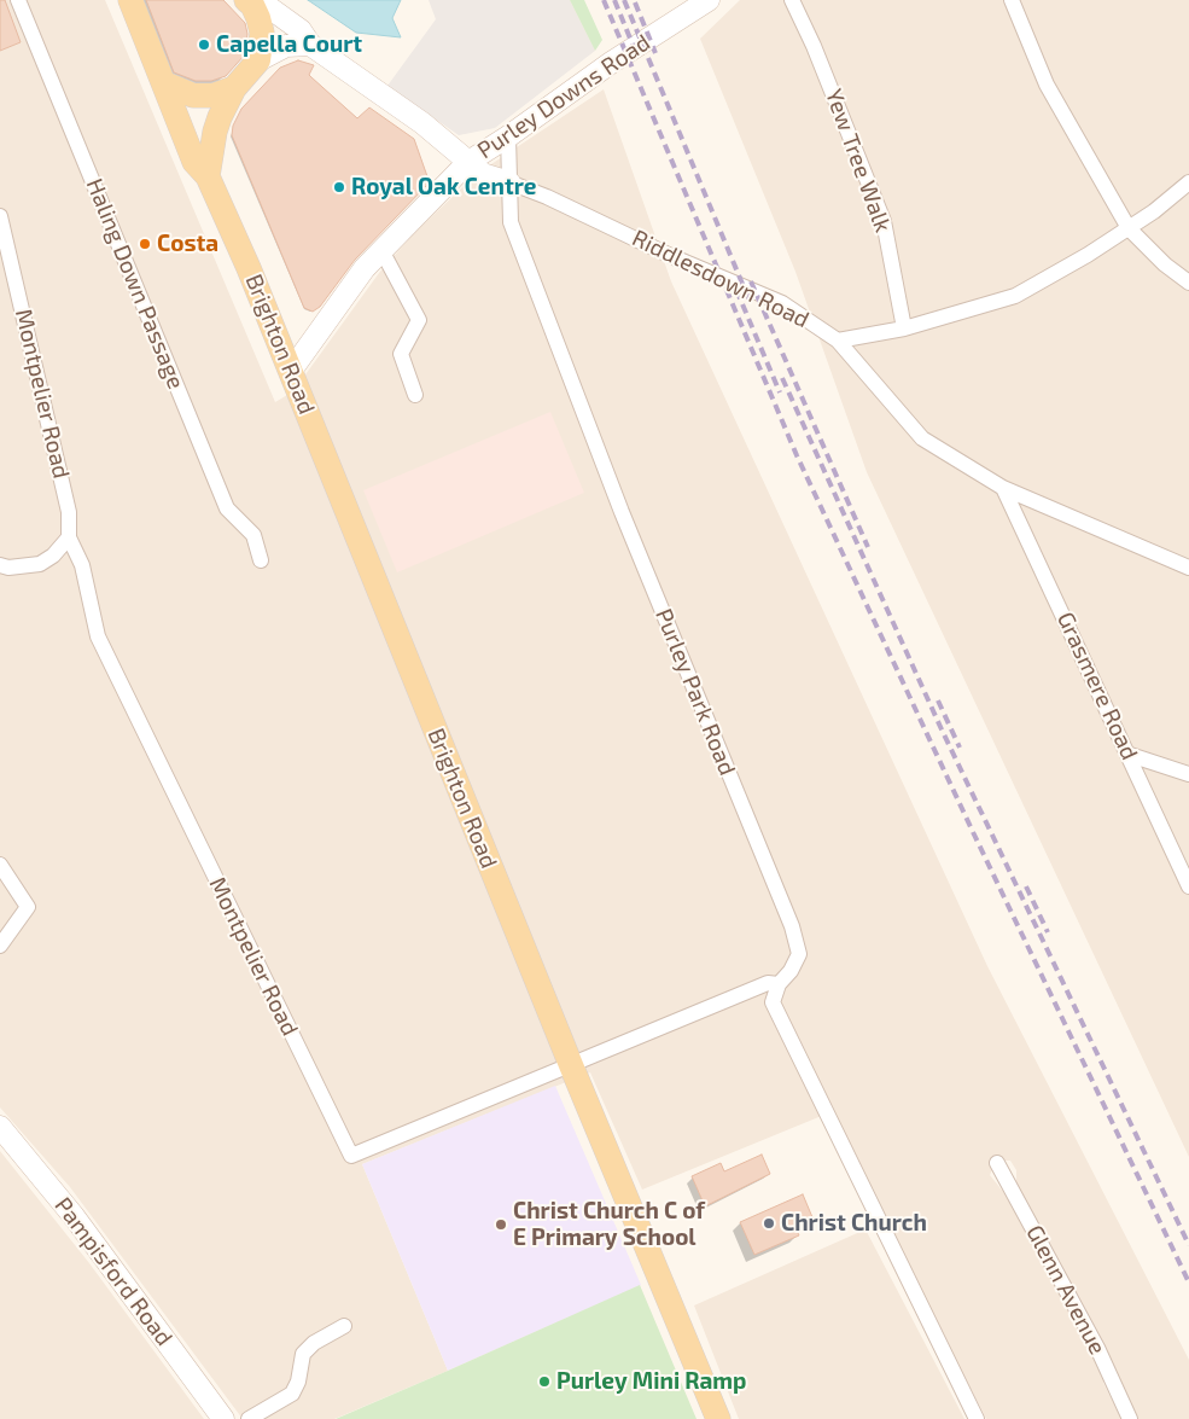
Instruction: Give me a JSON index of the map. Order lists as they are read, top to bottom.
{
  "streets": {
    "main road": ["Brighton Road"],
    "street": [
      "Purley Downs Road",
      "Yew Tree Walk",
      "Riddlesdown Road",
      "Haling Down Passage",
      "Montpelier Road",
      "Grasmere Road",
      "Purley Park Road",
      "Pampisford Road",
      "Glenn Avenue"
    ]
  },
  "crossings": [
    ["Purley Downs Road", "Riddlesdown Road"],
    ["Purley Downs Road", "Brighton Road"],
    ["Riddlesdown Road", "Grasmere Road"],
    ["Riddlesdown Road", "Purley Park Road"],
    ["Brighton Road", "Montpelier Road"]
  ],
  "places": [
    "Capella Court",
    "Royal Oak Centre",
    "Costa",
    "Christ Church",
    "Christ Church C of E Primary School",
    "Purley Mini Ramp"
  ]
}
